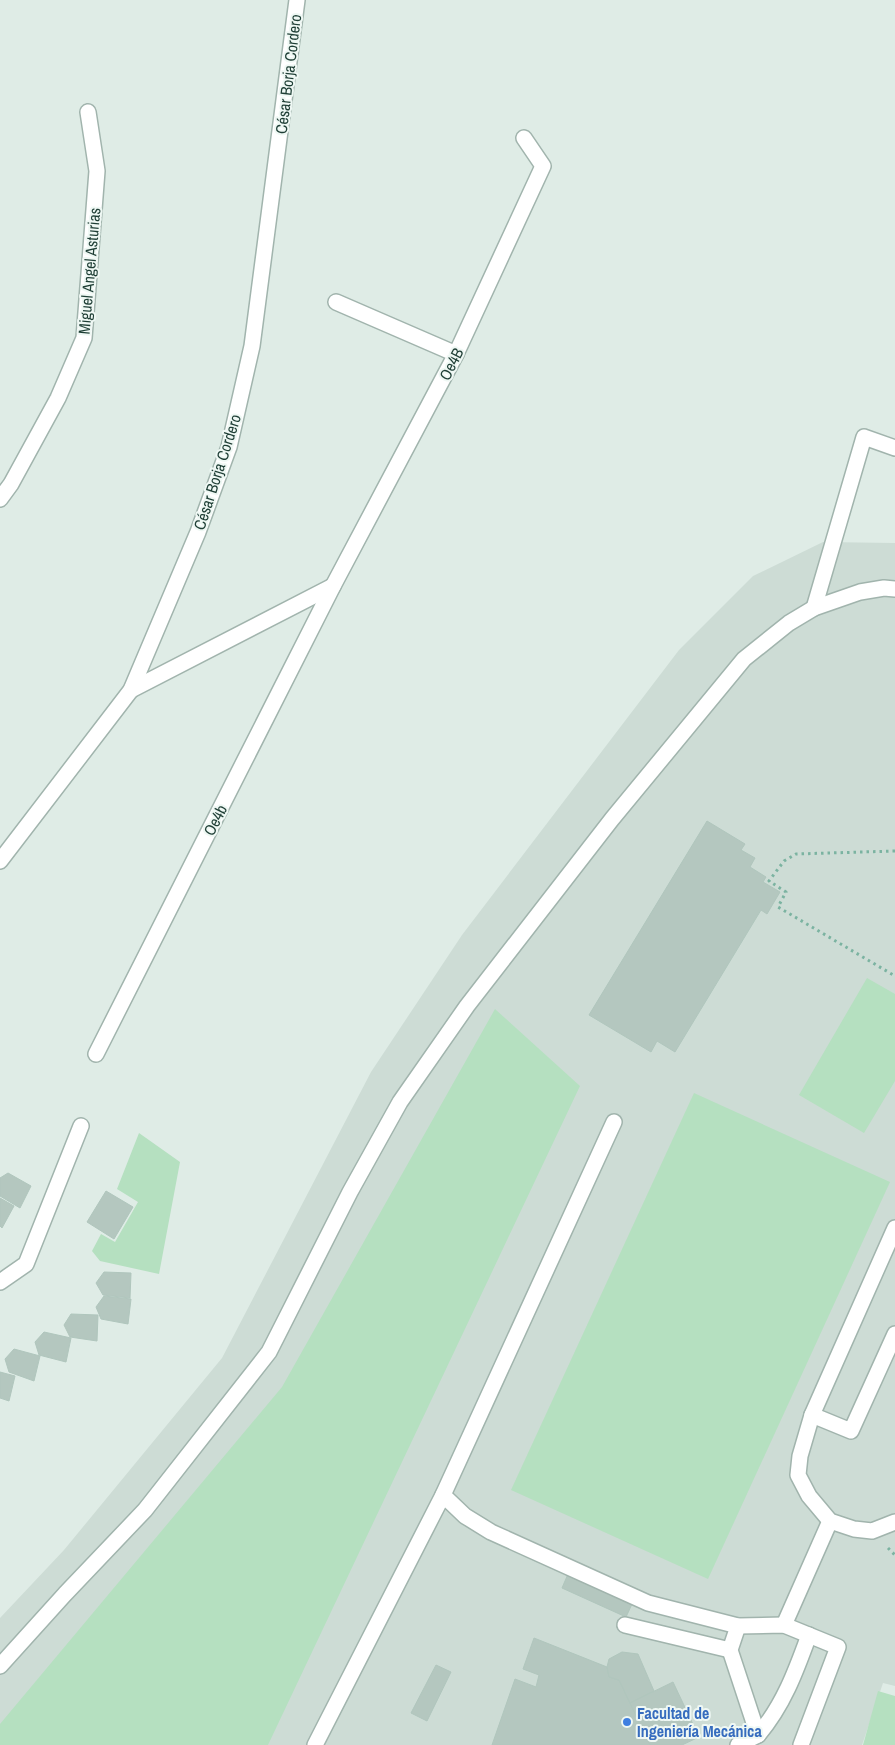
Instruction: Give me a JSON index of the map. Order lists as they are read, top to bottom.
{
  "streets": {
    "street": [
      "César Borja Cordero",
      "Miguel Angel Asturias",
      "Oe4B",
      "Oe4b"
    ]
  },
  "crossings": [
    ["Oe4B", "Oe4b"]
  ],
  "places": ["Facultad de Ingeniería Mecánica"]
}
